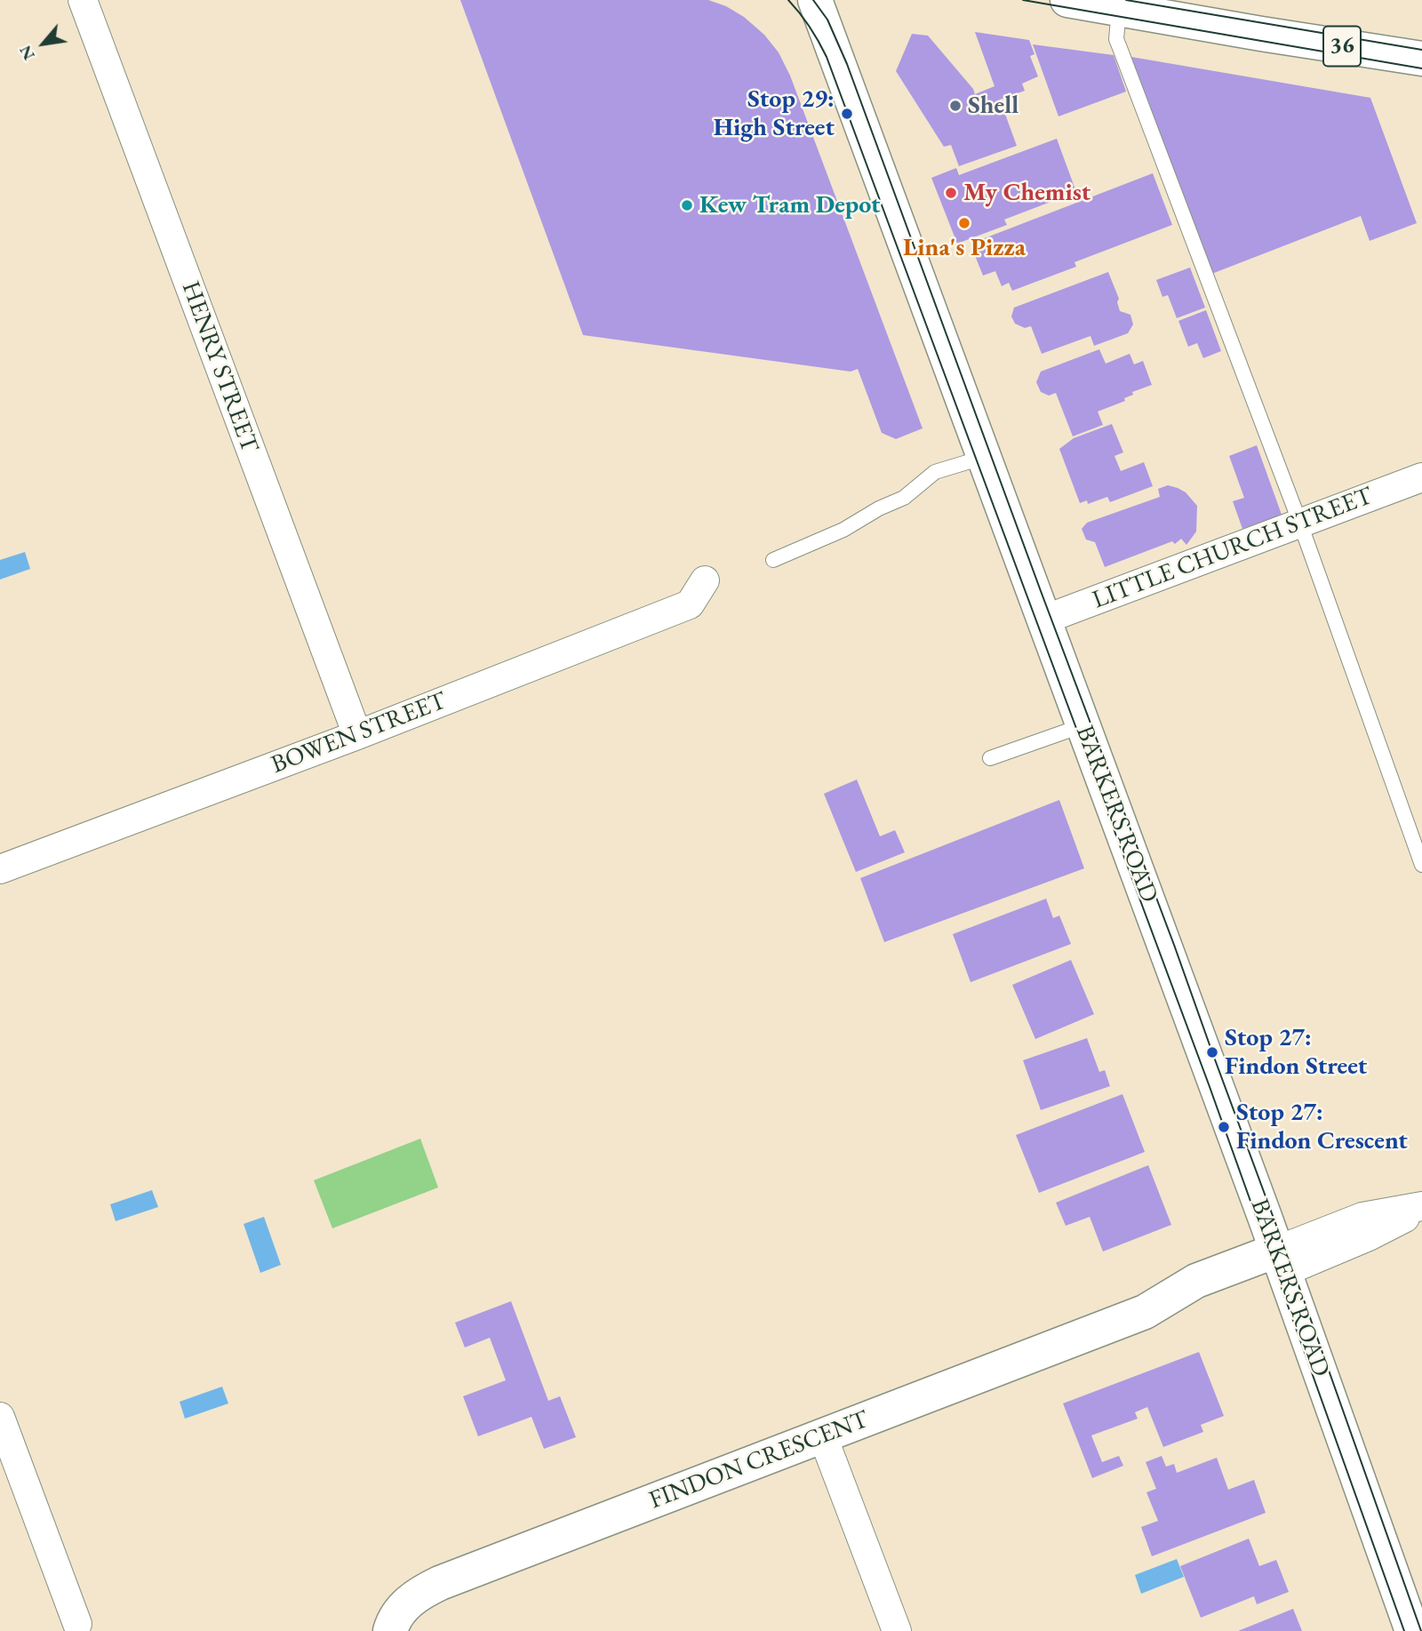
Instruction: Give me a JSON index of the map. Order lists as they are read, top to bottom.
{
  "streets": {
    "main road": ["36", "BARKERS ROAD", "FINDON CRESCENT"],
    "street": ["HENRY STREET", "LITTLE CHURCH STREET", "BOWEN STREET"]
  },
  "crossings": [
    ["HENRY STREET", "BOWEN STREET"],
    ["LITTLE CHURCH STREET", "BARKERS ROAD"],
    ["BARKERS ROAD", "FINDON CRESCENT"]
  ],
  "places": [
    "Shell",
    "Stop 29: High Street",
    "My Chemist",
    "Kew Tram Depot",
    "Lina's Pizza",
    "Stop 27: Findon Street",
    "Stop 27: Findon Crescent"
  ],
  "north": "bottom left"
}
